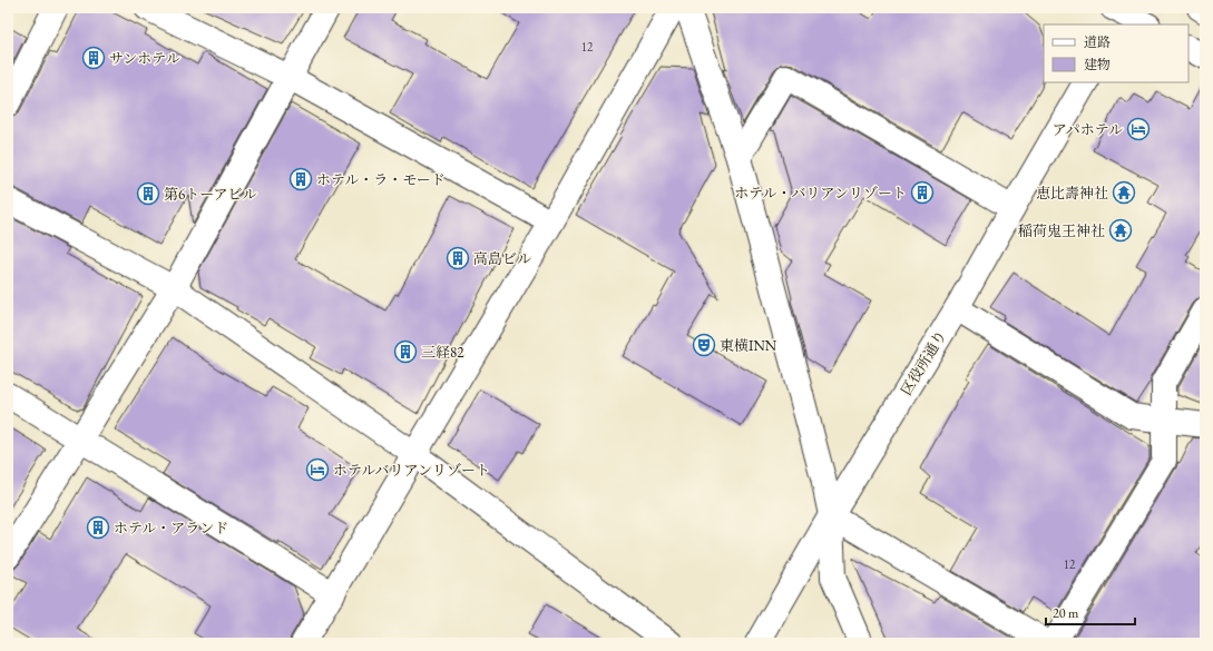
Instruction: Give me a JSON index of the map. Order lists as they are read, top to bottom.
{
  "streets": {
    "street": ["区役所通り"]
  },
  "places": {
    "building": [
      "サンホテル",
      "ホテル・ラ・モード",
      "ホテル・バリアンリゾート",
      "第6トーアビル",
      "高島ビル",
      "三経82",
      "ホテル・アランド"
    ],
    "hotel": ["アパホテル", "ホテルバリアンリゾート"],
    "temple": ["恵比壽神社", "稲荷鬼王神社"],
    "theatre": ["東横INN"]
  },
  "house_numbers": ["12", "12"],
  "legend": ["道路", "建物"],
  "scale_bar": "20 m"
}
